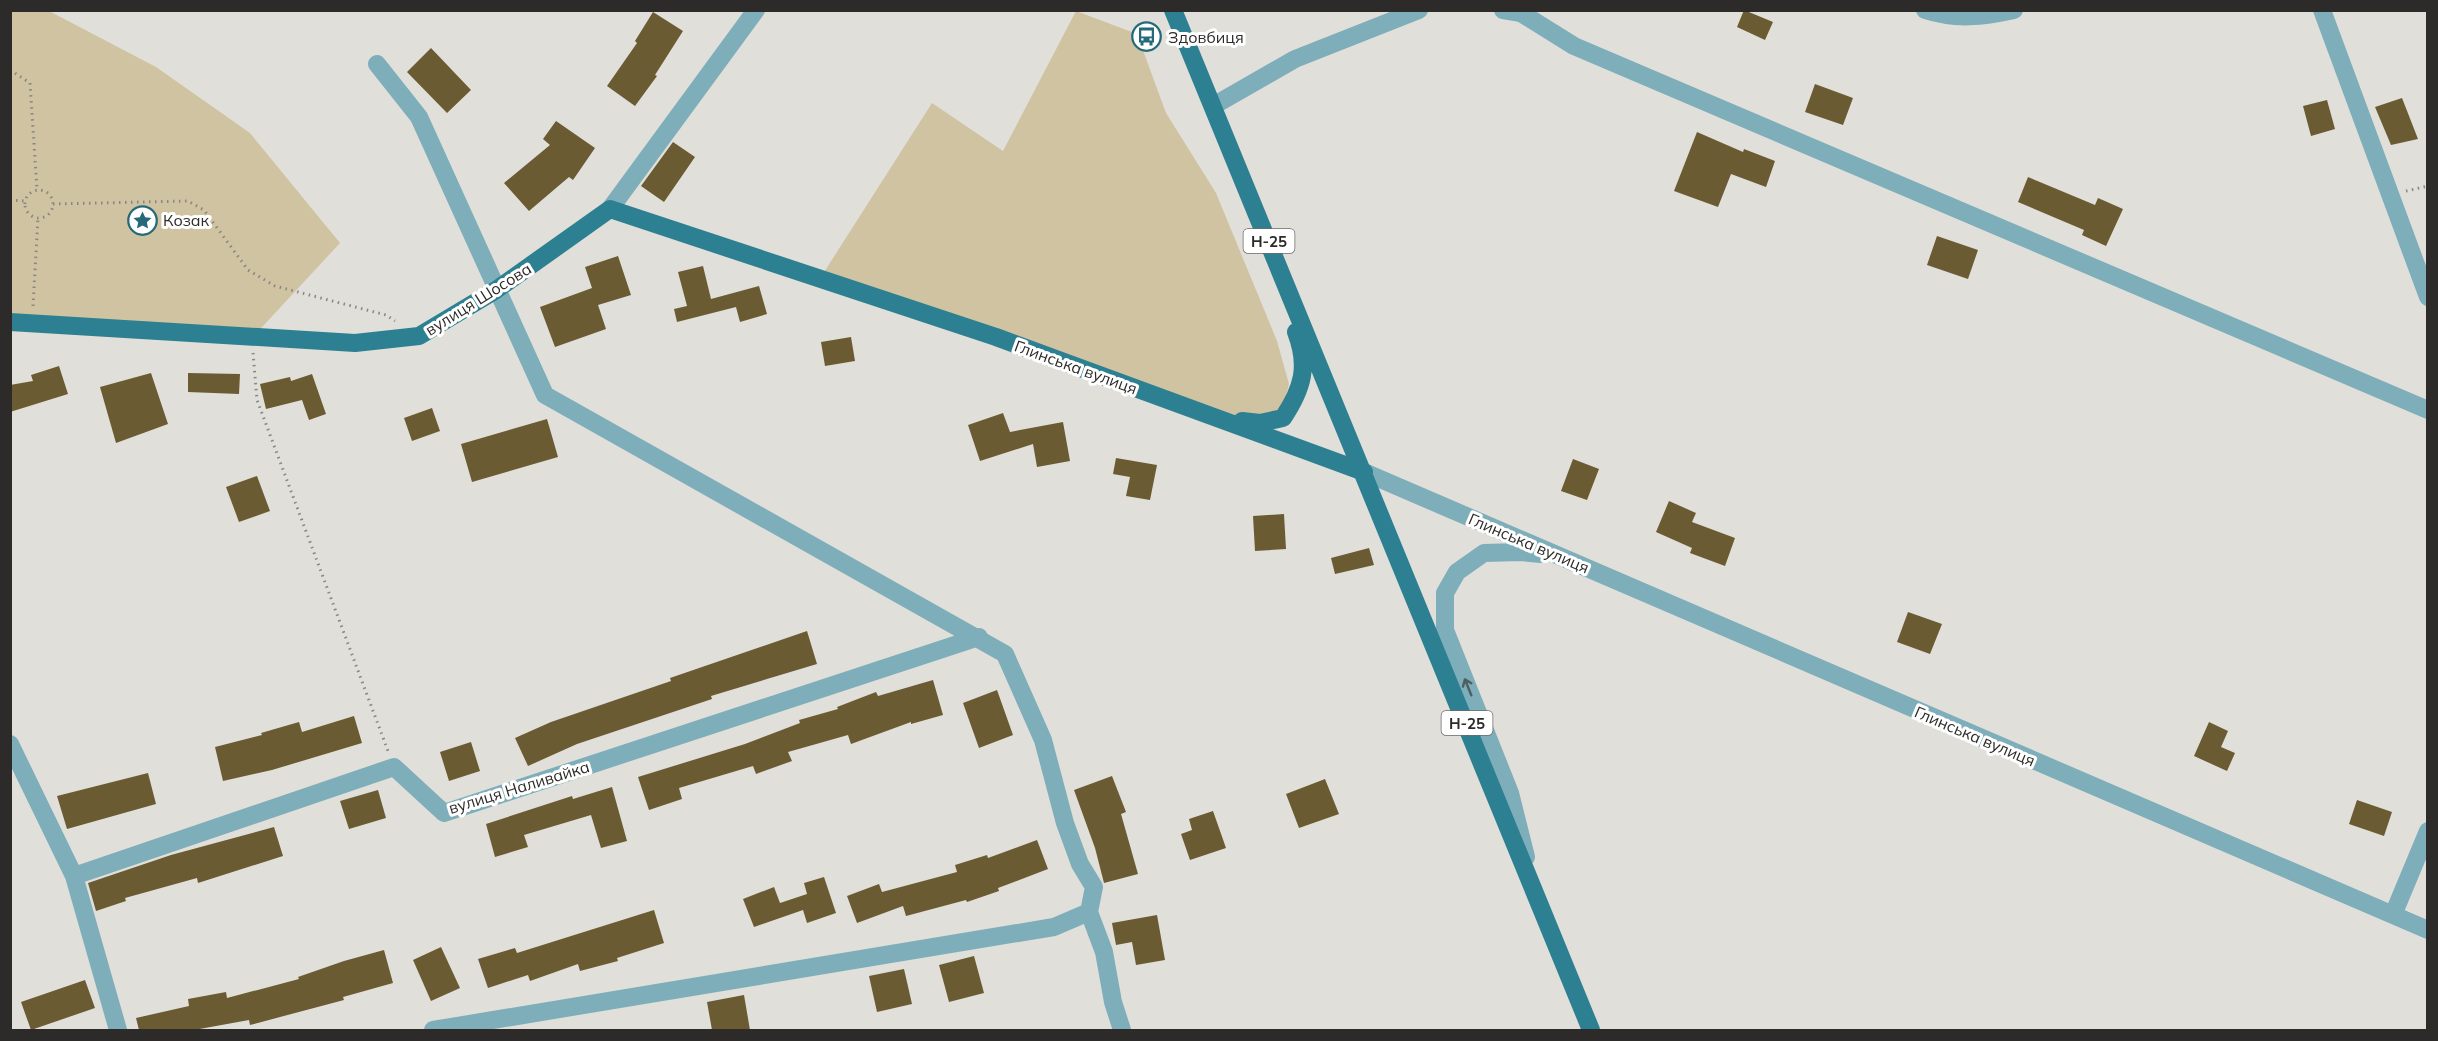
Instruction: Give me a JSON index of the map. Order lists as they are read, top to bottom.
{
  "streets": {
    "main road": ["Н-25", "вулиця Шосова", "Глинська вулиця"],
    "street": ["вулиця Наливайка"]
  },
  "crossings": [
    ["Н-25", "Глинська вулиця"],
    ["вулиця Шосова", "Глинська вулиця"]
  ],
  "places": {
    "bus stop": ["Здовбиця"],
    "place": ["Козак"]
  }
}
